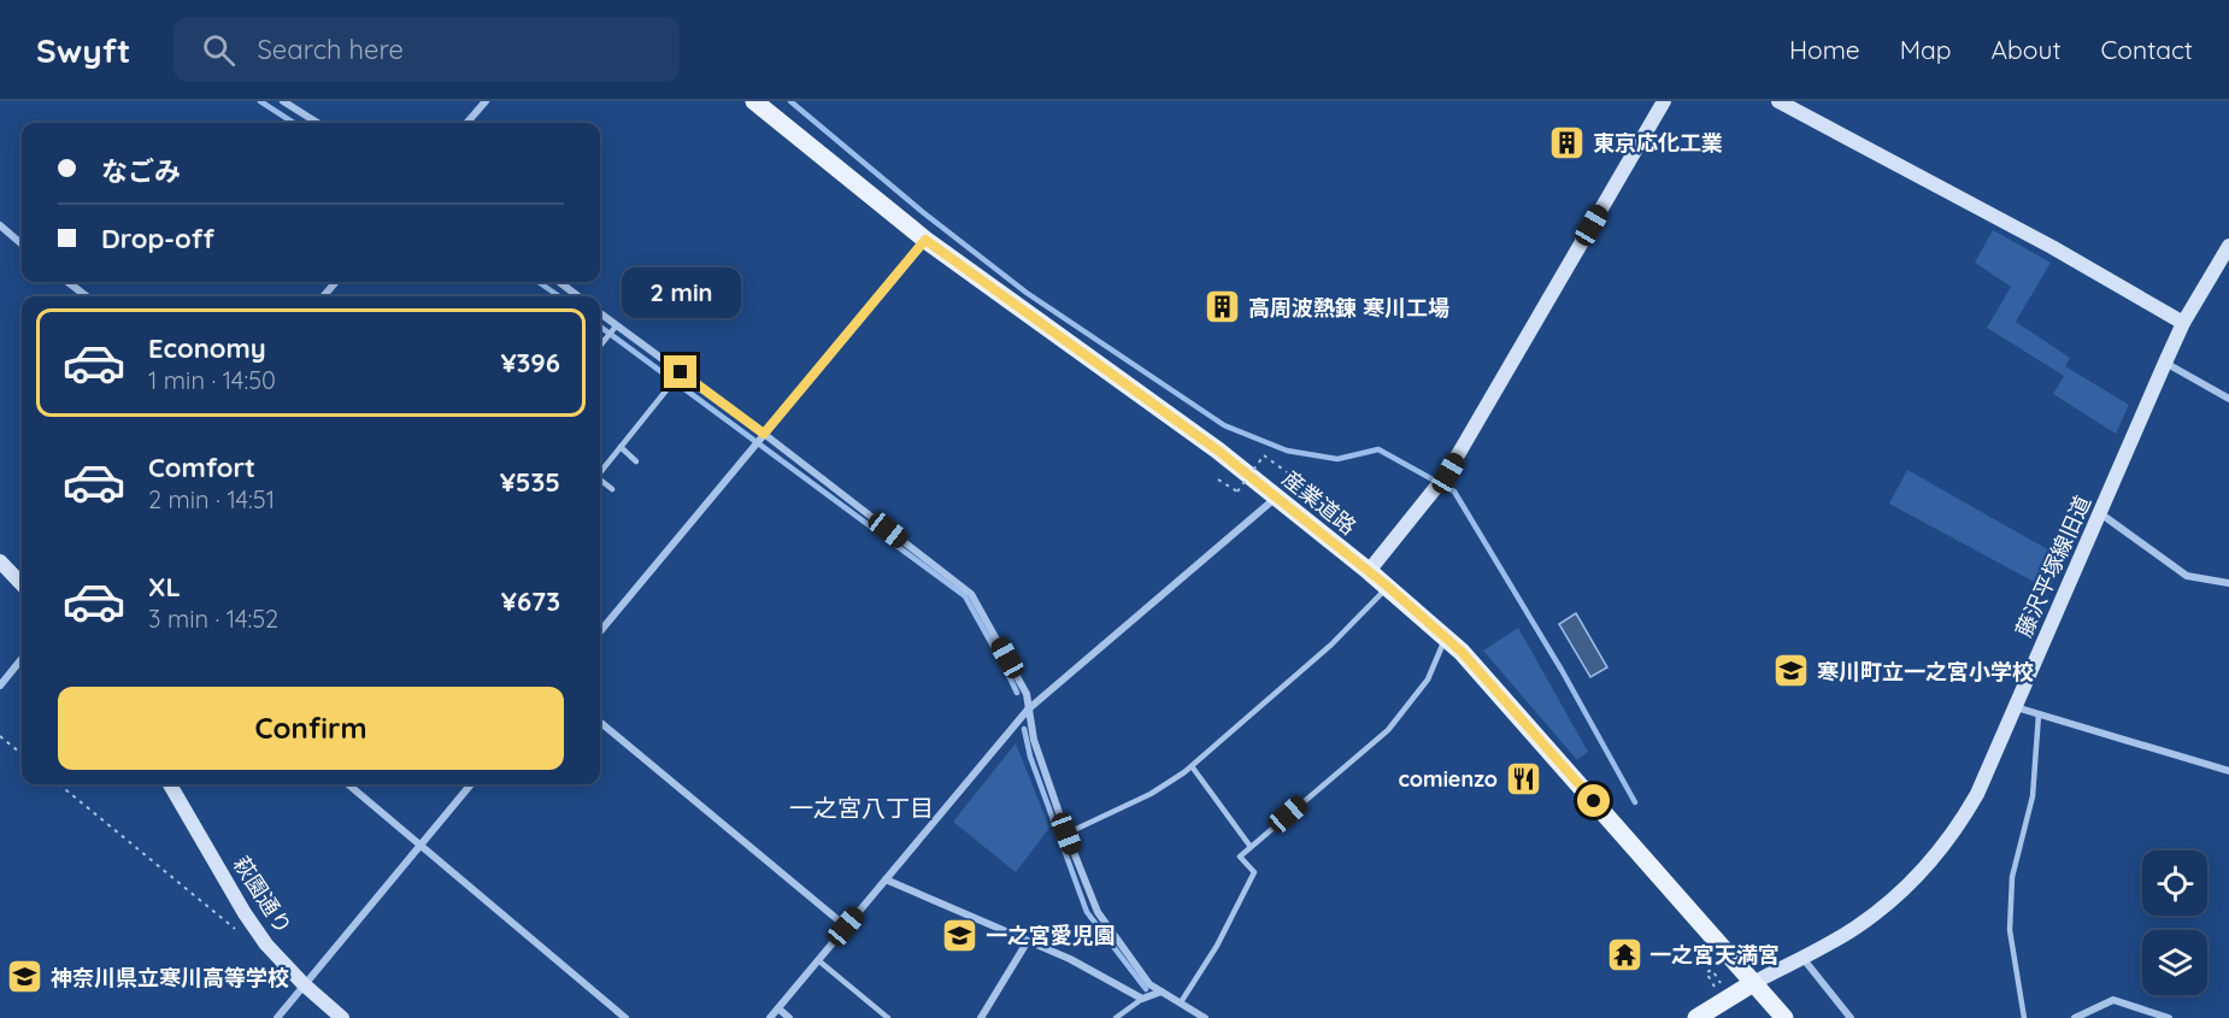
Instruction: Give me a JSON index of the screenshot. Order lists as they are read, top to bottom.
{
  "streets": {
    "main road": ["産業道路"],
    "street": ["藤沢平塚線旧道", "萩園通り"]
  },
  "crossings": [
    ["産業道路", "藤沢平塚線旧道"]
  ],
  "districts": ["一之宮八丁目"],
  "places": {
    "building": ["東京応化工業", "高周波熱錬 寒川工場"],
    "school or university": ["寒川町立一之宮小学校", "一之宮愛児園", "神奈川県立寒川高等学校"],
    "restaurant": ["comienzo"],
    "temple": ["一之宮天満宮"]
  },
  "page": {
    "header": "Swyft",
    "search": "Search here",
    "nav": [
      "Home",
      "Map",
      "About",
      "Contact"
    ],
    "banner": ["なごみ", "Drop-off"],
    "bubble": "2 min",
    "list": [
      {
        "name": "Economy",
        "note": "1 min · 14:50",
        "value": "¥396"
      },
      {
        "name": "Comfort",
        "note": "2 min · 14:51",
        "value": "¥535"
      },
      {
        "name": "XL",
        "note": "3 min · 14:52",
        "value": "¥673"
      }
    ],
    "buttons": "Confirm"
  }
}
